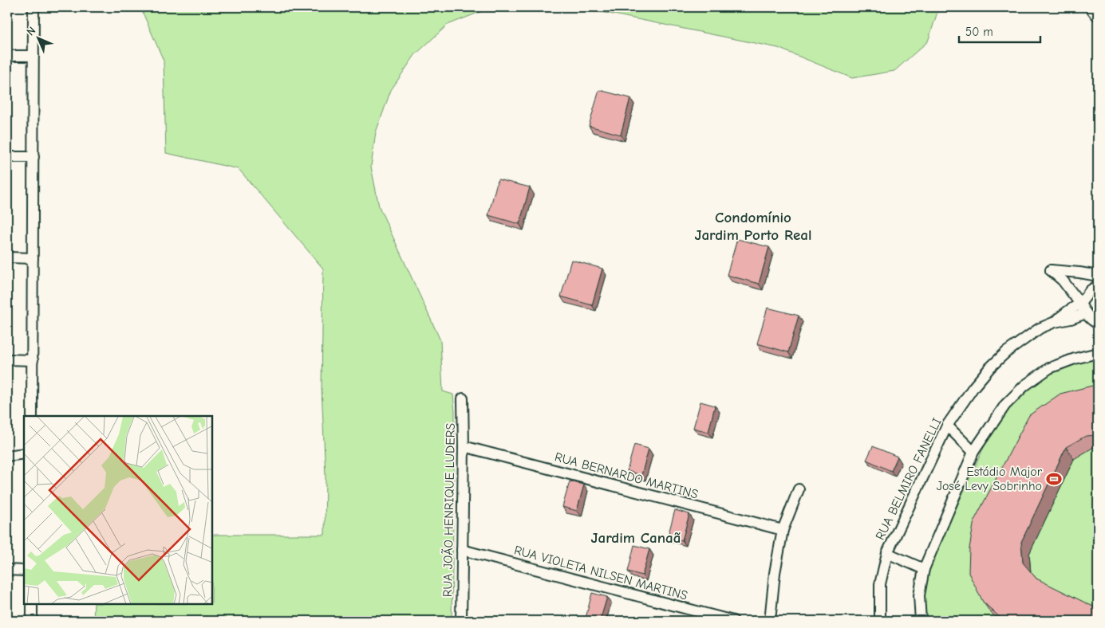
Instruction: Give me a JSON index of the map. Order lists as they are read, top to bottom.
{
  "streets": {
    "street": [
      "RUA BERNARDO MARTINS",
      "RUA BELMIRO FANELLI",
      "RUA JOÃO HENRIQUE LUDERS",
      "RUA VIOLETA NILSEN MARTINS"
    ]
  },
  "crossings": [
    ["RUA BERNARDO MARTINS", "RUA JOÃO HENRIQUE LUDERS"],
    ["RUA JOÃO HENRIQUE LUDERS", "RUA VIOLETA NILSEN MARTINS"]
  ],
  "districts": ["Condomínio Jardim Porto Real", "Jardim Canaã"],
  "places": {
    "sports": ["Estádio Major José Levy Sobrinho"]
  },
  "scale_bar": "50 m",
  "north": "top left"
}
